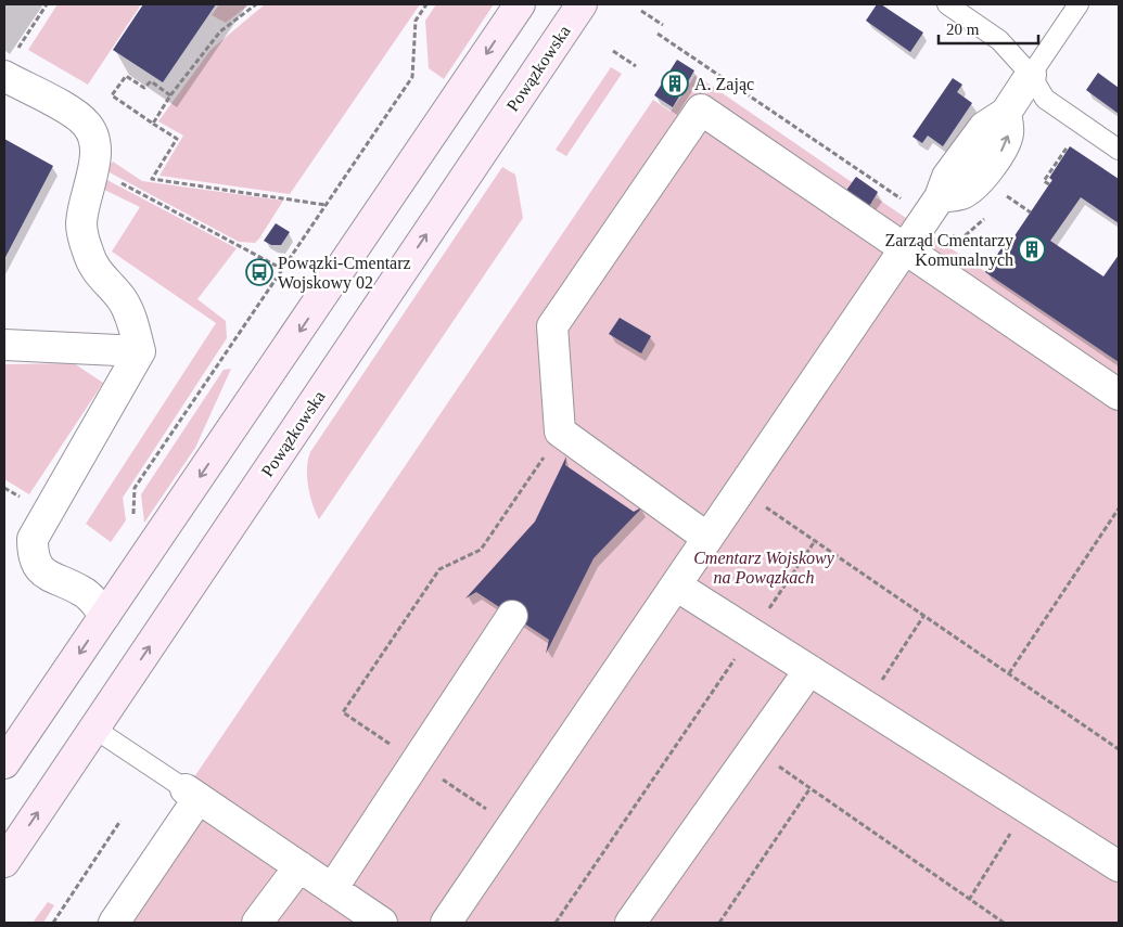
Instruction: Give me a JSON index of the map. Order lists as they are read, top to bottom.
{
  "streets": {
    "main road": ["Powązkowska"]
  },
  "parks": ["Cmentarz Wojskowy na Powązkach"],
  "places": {
    "building": ["A. Zając", "Zarząd Cmentarzy Komunalnych"],
    "bus stop": ["Powązki-Cmentarz Wojskowy 02"]
  },
  "scale_bar": "20 m"
}
